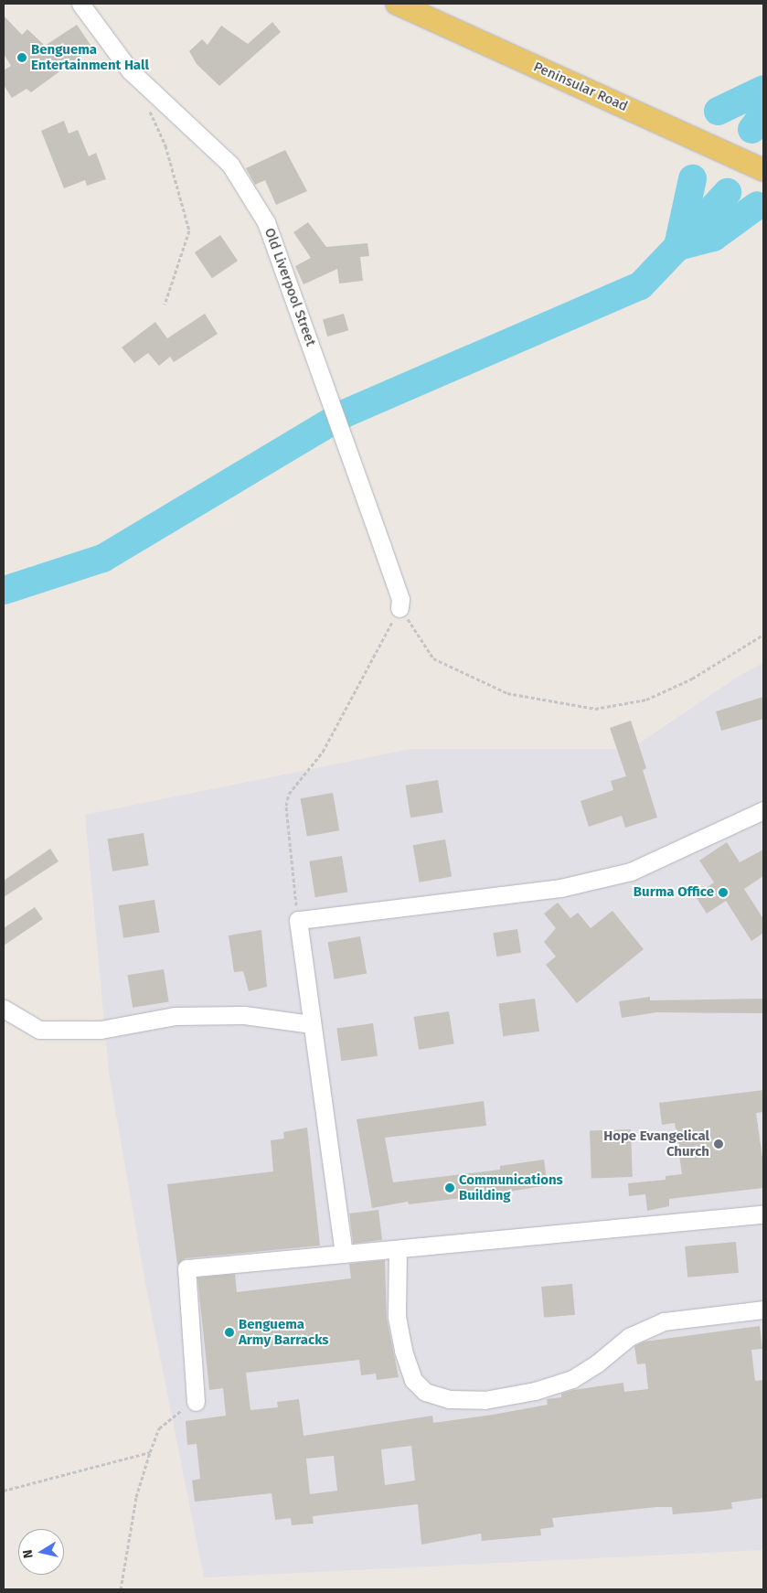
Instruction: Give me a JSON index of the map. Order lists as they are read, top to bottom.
{
  "streets": {
    "main road": ["Peninsular Road"],
    "street": ["Old Liverpool Street"]
  },
  "places": [
    "Benguema Entertainment Hall",
    "Burma Office",
    "Hope Evangelical Church",
    "Communications Building",
    "Benguema Army Barracks"
  ],
  "north": "left"
}
